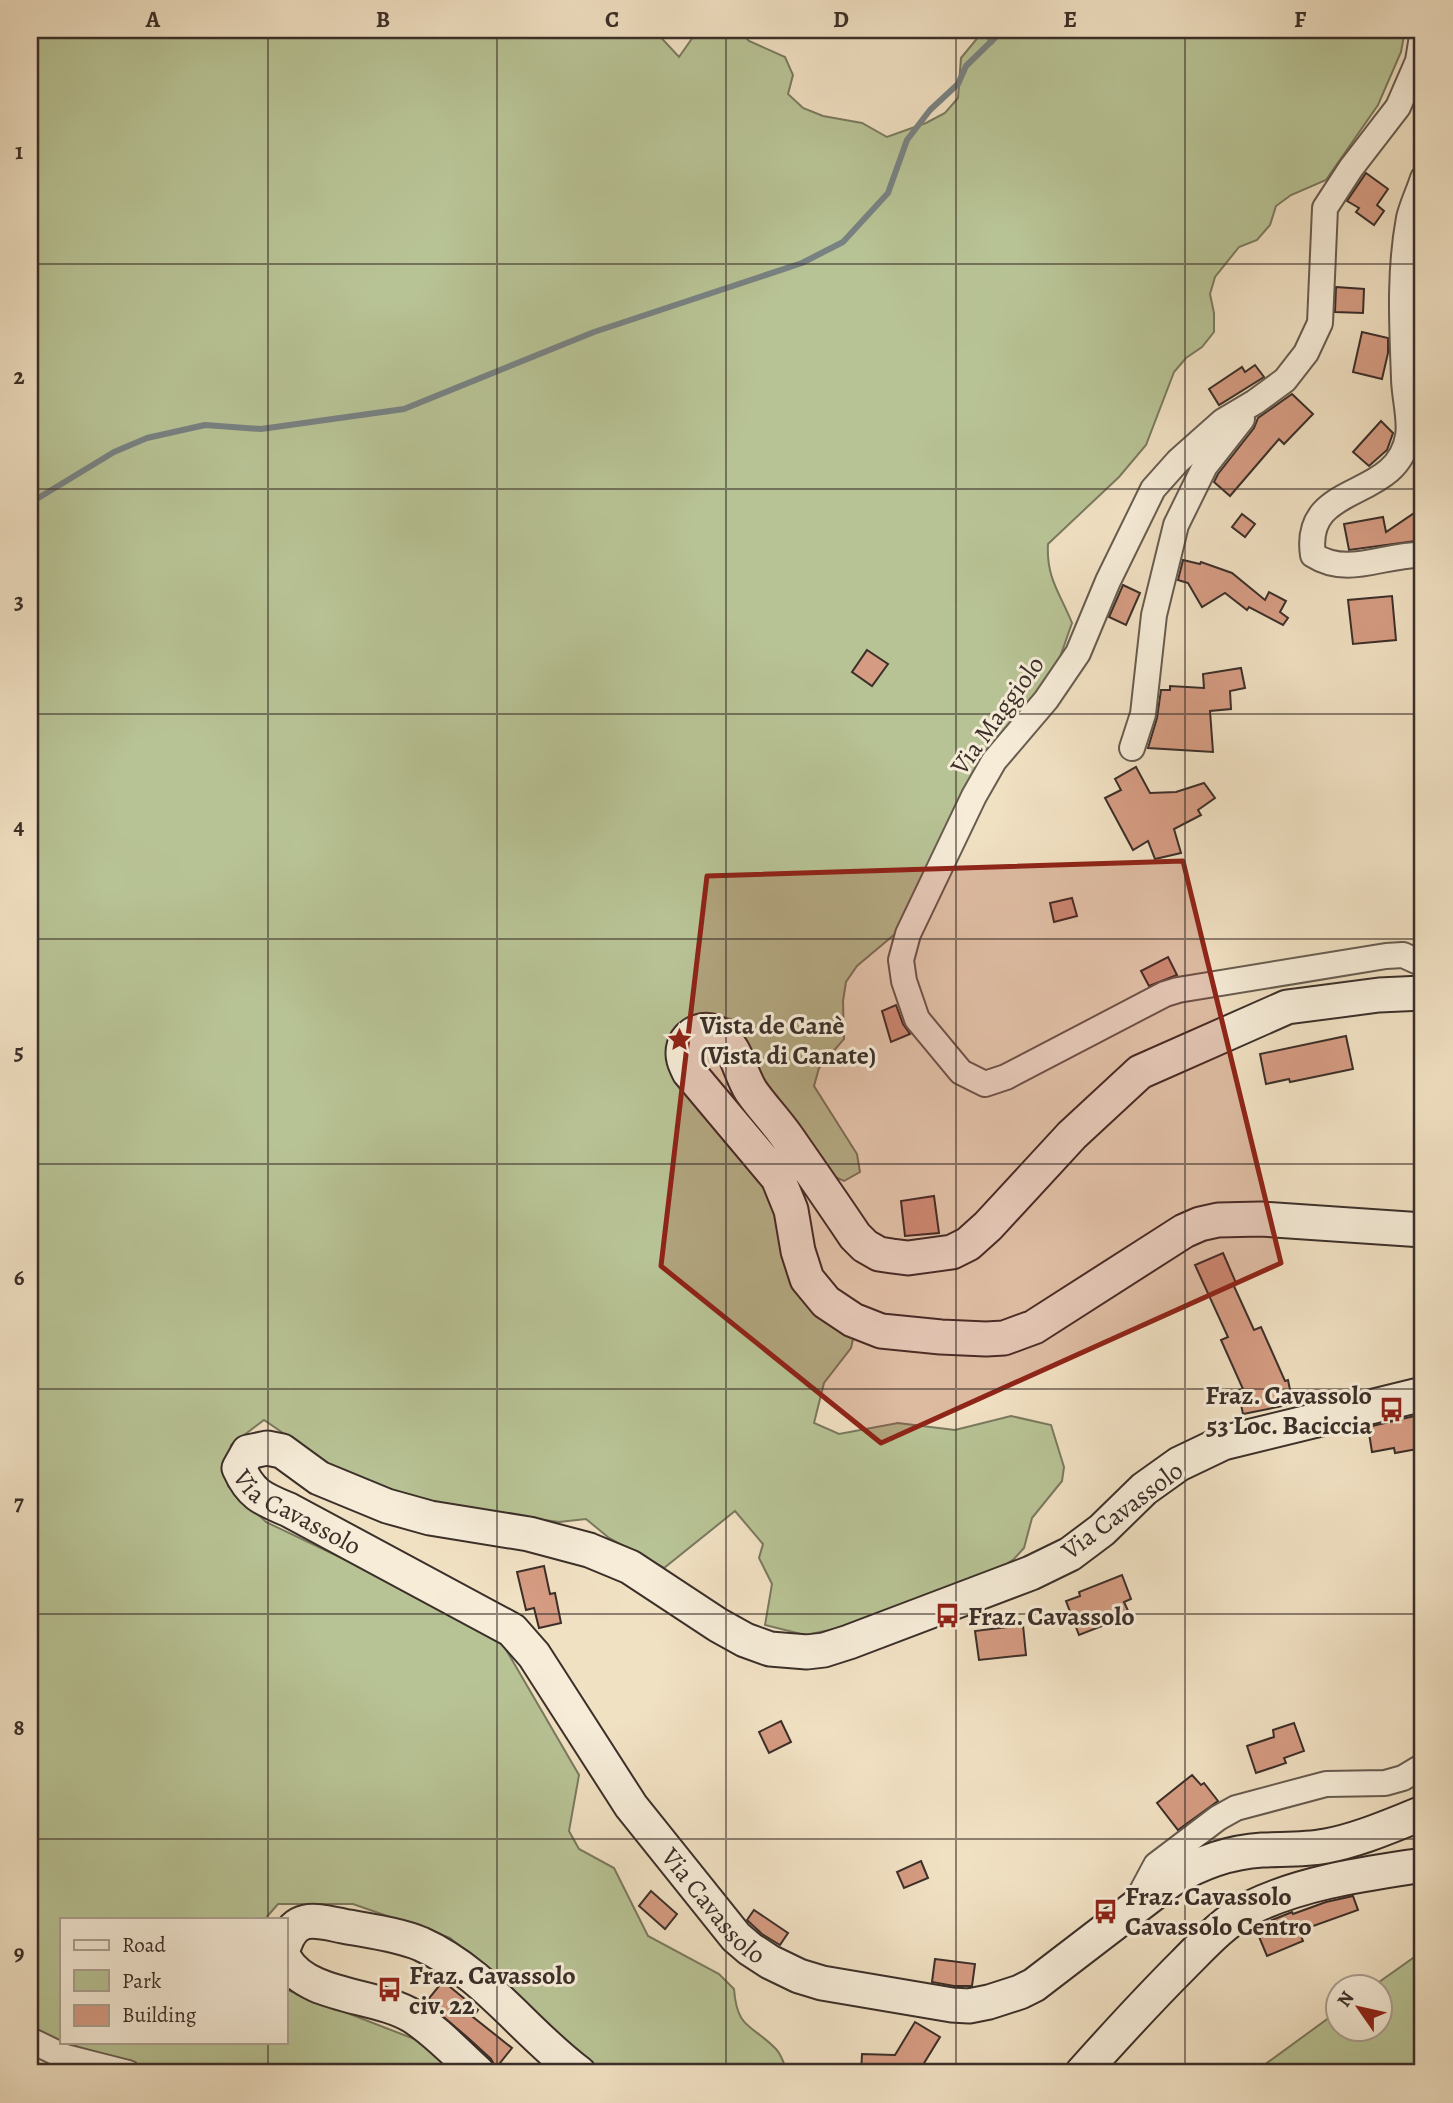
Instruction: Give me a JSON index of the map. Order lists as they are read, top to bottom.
{
  "streets": {
    "main road": ["Via Cavassolo"],
    "street": ["Via Maggiolo"]
  },
  "places": {
    "place": ["Vista de Canè (Vista di Canate)"],
    "bus stop": [
      "Fraz. Cavassolo 53 Loc. Baciccia",
      "Fraz. Cavassolo",
      "Fraz. Cavassolo Cavassolo Centro",
      "Fraz. Cavassolo civ. 22"
    ]
  },
  "legend": ["Road", "Park", "Building"],
  "north": "top left",
  "grid": {
    "columns": [
      "A",
      "B",
      "C",
      "D",
      "E",
      "F"
    ],
    "rows": [
      "1",
      "2",
      "3",
      "4",
      "5",
      "6",
      "7",
      "8",
      "9"
    ]
  }
}
